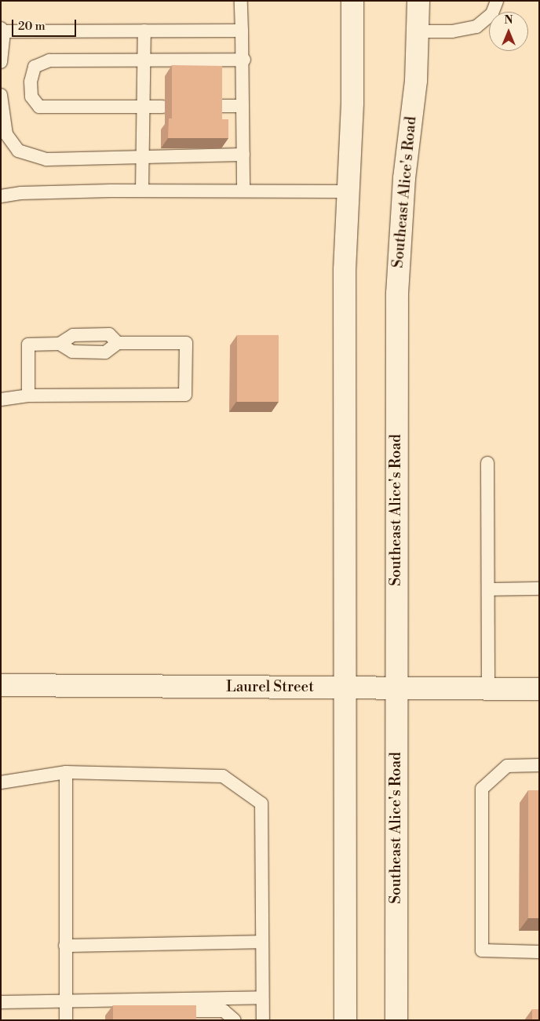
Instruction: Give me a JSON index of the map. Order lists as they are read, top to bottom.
{
  "streets": {
    "main road": ["Southeast Alice's Road", "Laurel Street"]
  },
  "crossings": [
    ["Southeast Alice's Road", "Laurel Street"]
  ],
  "scale_bar": "20 m",
  "north": "top"
}
